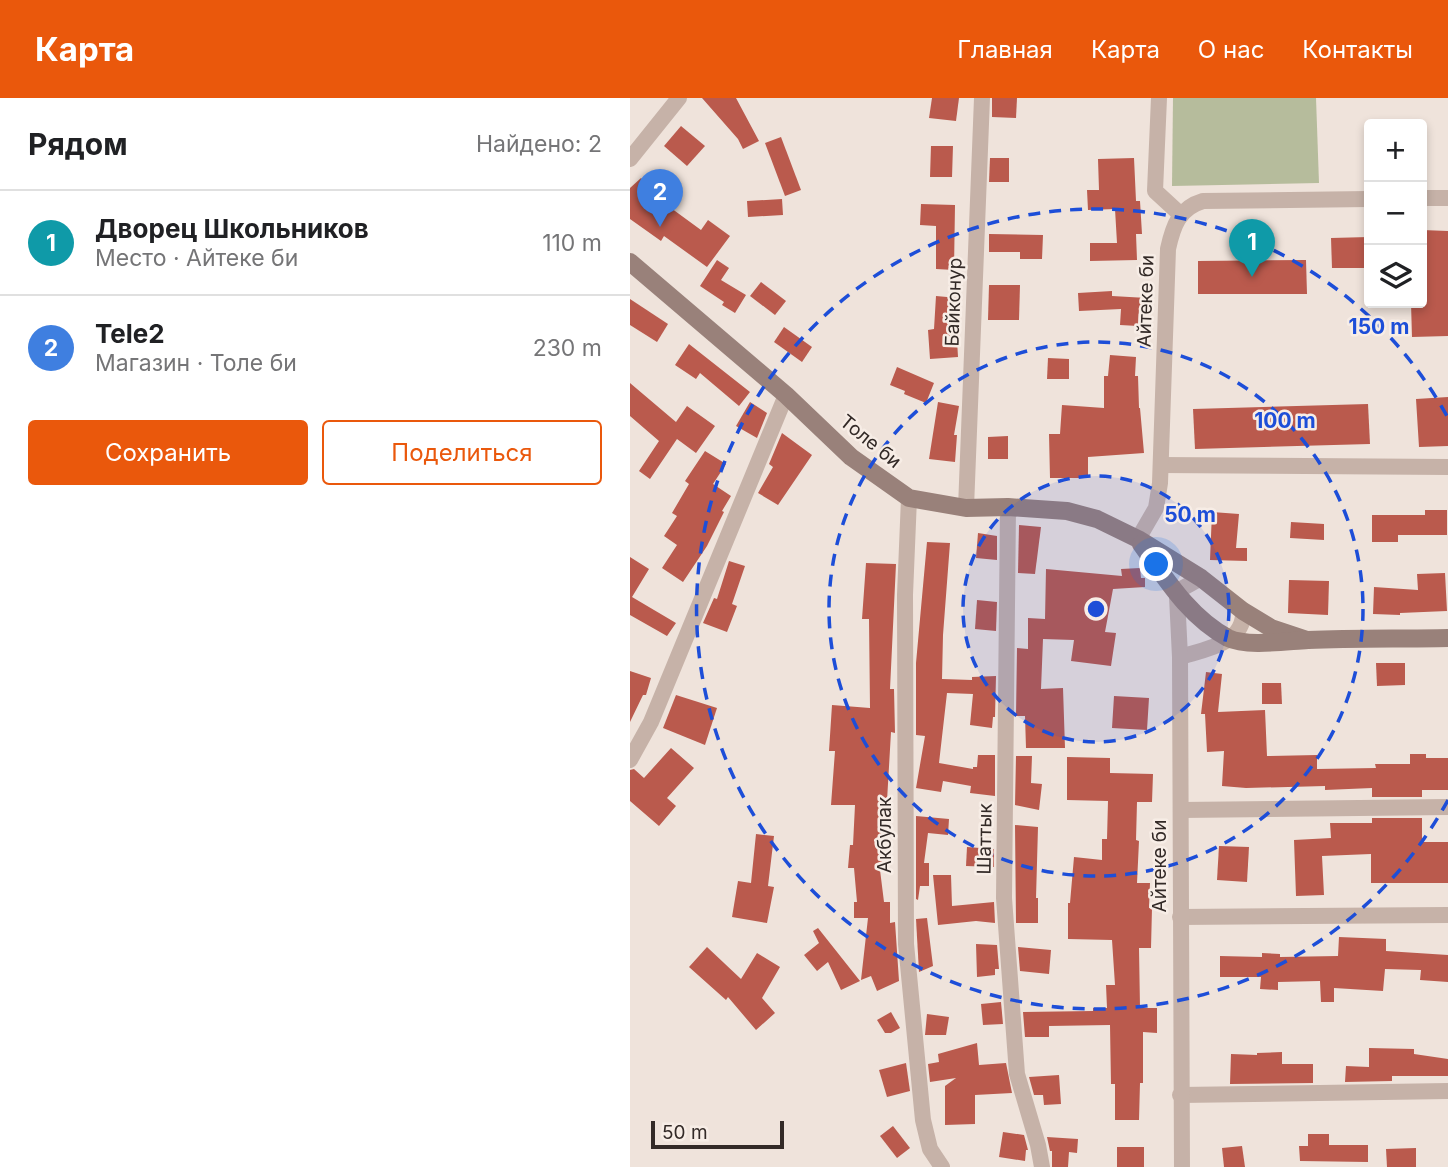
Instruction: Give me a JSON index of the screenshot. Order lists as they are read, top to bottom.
{
  "streets": {
    "main road": ["Толе би"],
    "street": [
      "Айтеке би",
      "Байконур",
      "Акбулак",
      "Шаттык"
    ]
  },
  "crossings": [
    ["Айтеке би", "Толе би"],
    ["Байконур", "Толе би"],
    ["Толе би", "Акбулак"],
    ["Толе би", "Шаттык"]
  ],
  "scale_bar": "50 m",
  "page": {
    "header": "Карта",
    "nav": [
      "Главная",
      "Карта",
      "О нас",
      "Контакты"
    ],
    "heading": ["Рядом", "Найдено: 2"],
    "map_buttons": ["+", "−"],
    "pins": ["2", "1"],
    "list": [
      {
        "mark": "1",
        "name": "Дворец Школьников",
        "note": "Место · Айтеке би",
        "value": "110 m"
      },
      {
        "mark": "2",
        "name": "Tele2",
        "note": "Магазин · Толе би",
        "value": "230 m"
      }
    ],
    "buttons": ["Сохранить", "Поделиться"],
    "scale": "50 m"
  },
  "rings": ["150 m", "100 m", "50 m"]
}
